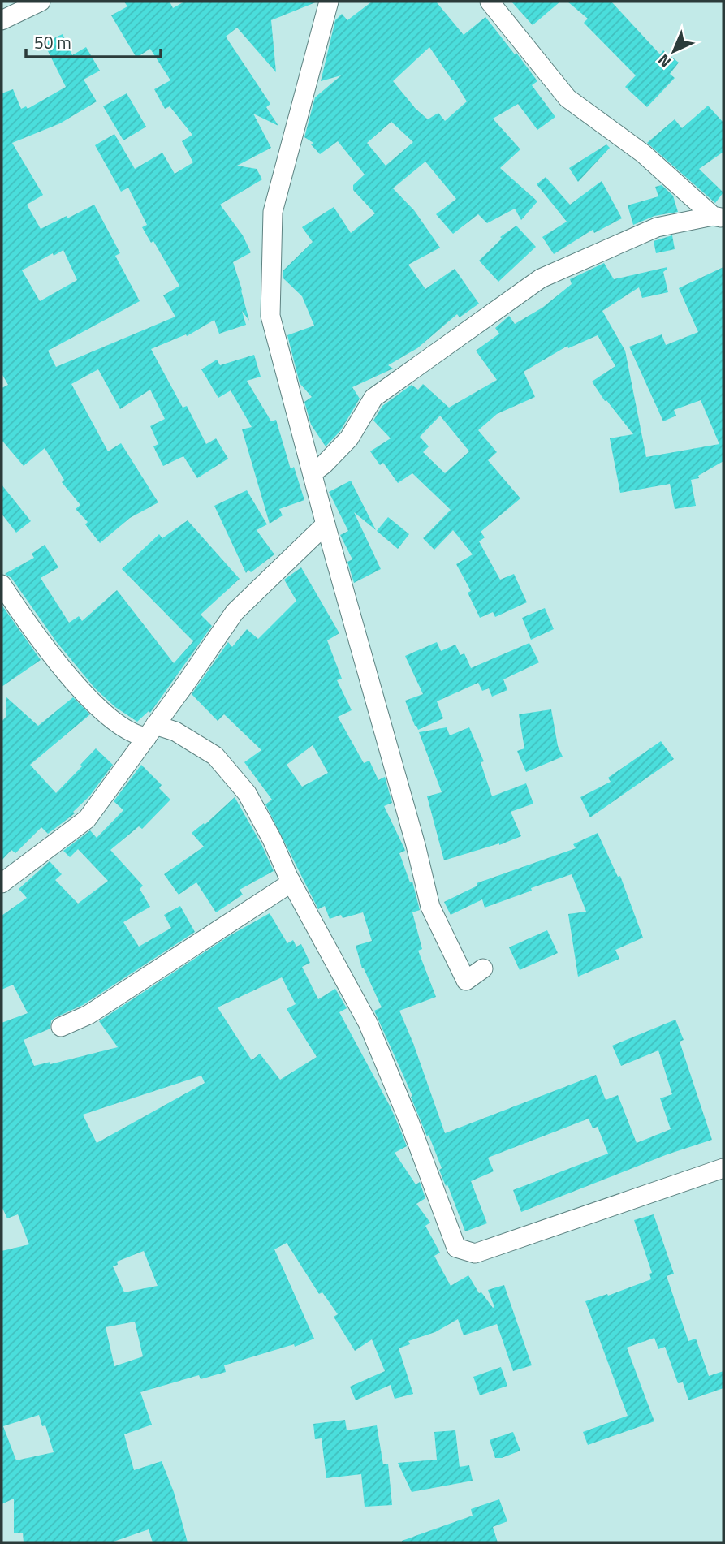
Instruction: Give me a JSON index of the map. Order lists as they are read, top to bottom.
{
  "scale_bar": "50 m",
  "north": "bottom left"
}
